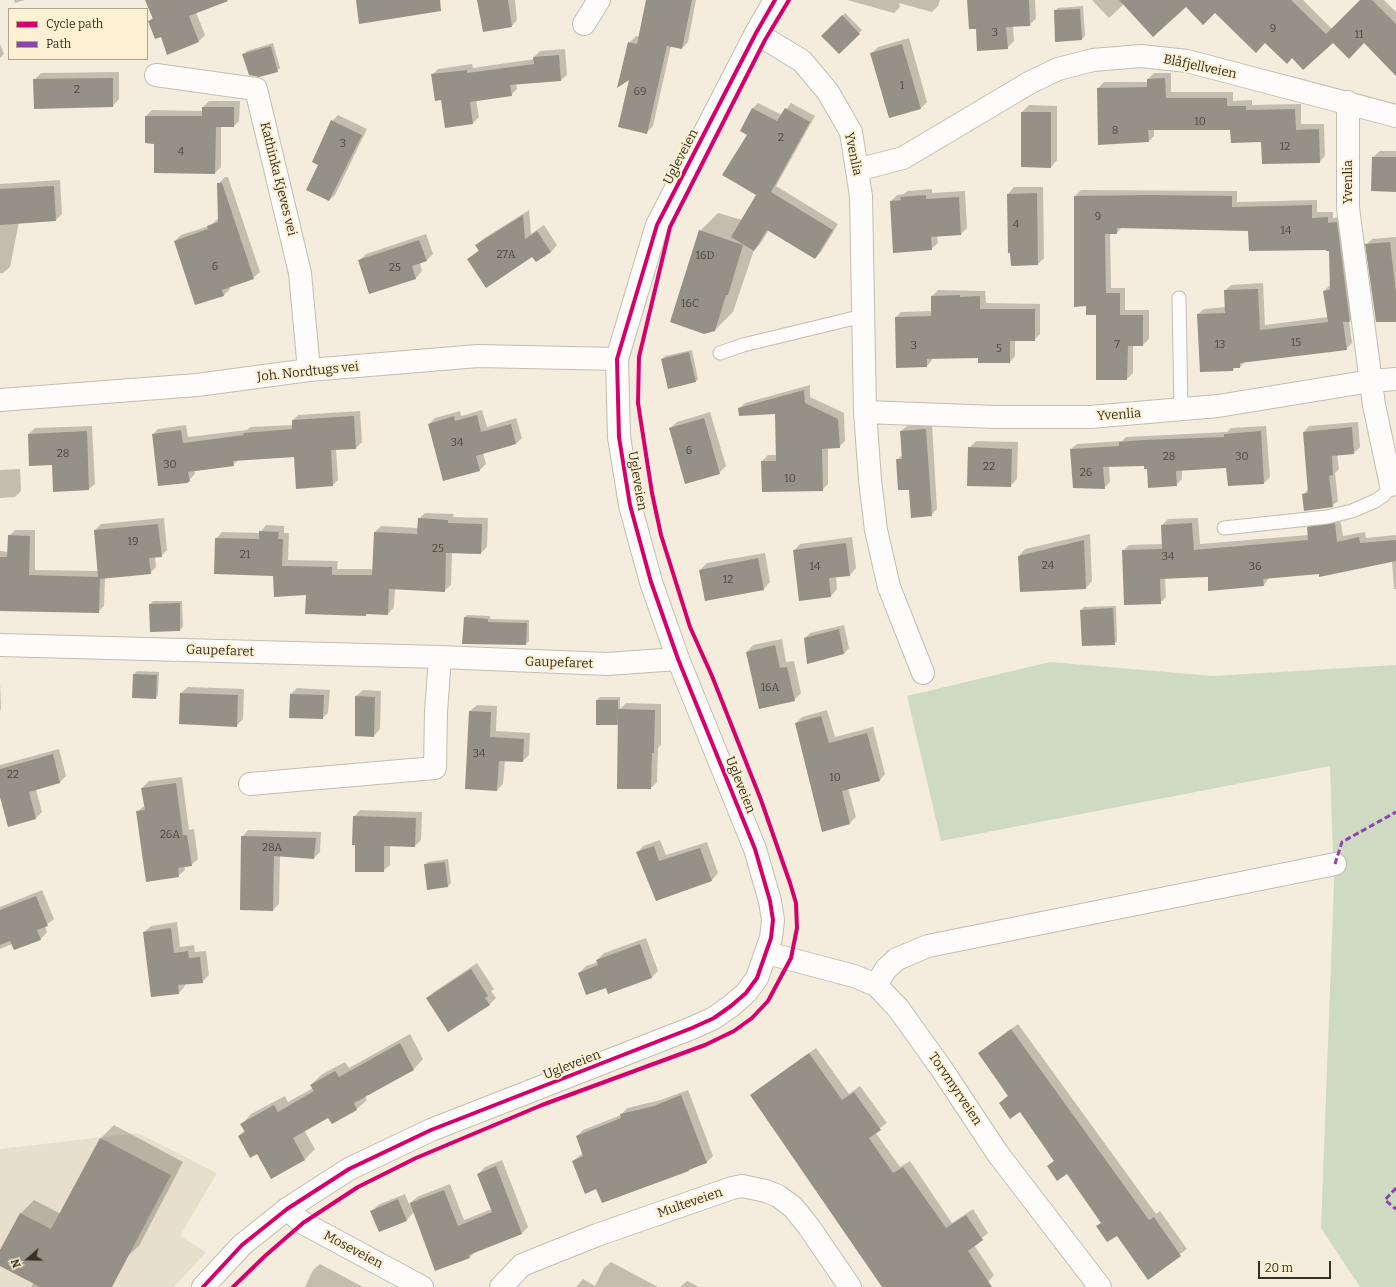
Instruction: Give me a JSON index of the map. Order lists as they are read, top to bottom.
{
  "streets": {
    "street": [
      "Blåfjellveien",
      "Yvenlia",
      "Ugleveien",
      "Kathinka Kjeves vei",
      "Joh. Nordtugs vei",
      "Gaupefaret",
      "Torvmyrveien",
      "Multeveien",
      "Moseveien"
    ]
  },
  "crossings": [
    ["Blåfjellveien", "Yvenlia"],
    ["Yvenlia", "Ugleveien"],
    ["Ugleveien", "Joh. Nordtugs vei"],
    ["Ugleveien", "Gaupefaret"],
    ["Ugleveien", "Torvmyrveien"],
    ["Ugleveien", "Moseveien"],
    ["Kathinka Kjeves vei", "Joh. Nordtugs vei"]
  ],
  "house_numbers": [
    "9",
    "3",
    "11",
    "1",
    "2",
    "69",
    "10",
    "8",
    "2",
    "3",
    "12",
    "4",
    "9",
    "4",
    "14",
    "27A",
    "16D",
    "6",
    "25",
    "16C",
    "15",
    "7",
    "13",
    "3",
    "5",
    "34",
    "6",
    "28",
    "28",
    "30",
    "30",
    "22",
    "26",
    "10",
    "19",
    "25",
    "21",
    "34",
    "24",
    "14",
    "36",
    "12",
    "16A",
    "34",
    "22",
    "10",
    "26A",
    "28A"
  ],
  "legend": ["Cycle path", "Path"],
  "scale_bar": "20 m",
  "north": "left"
}
